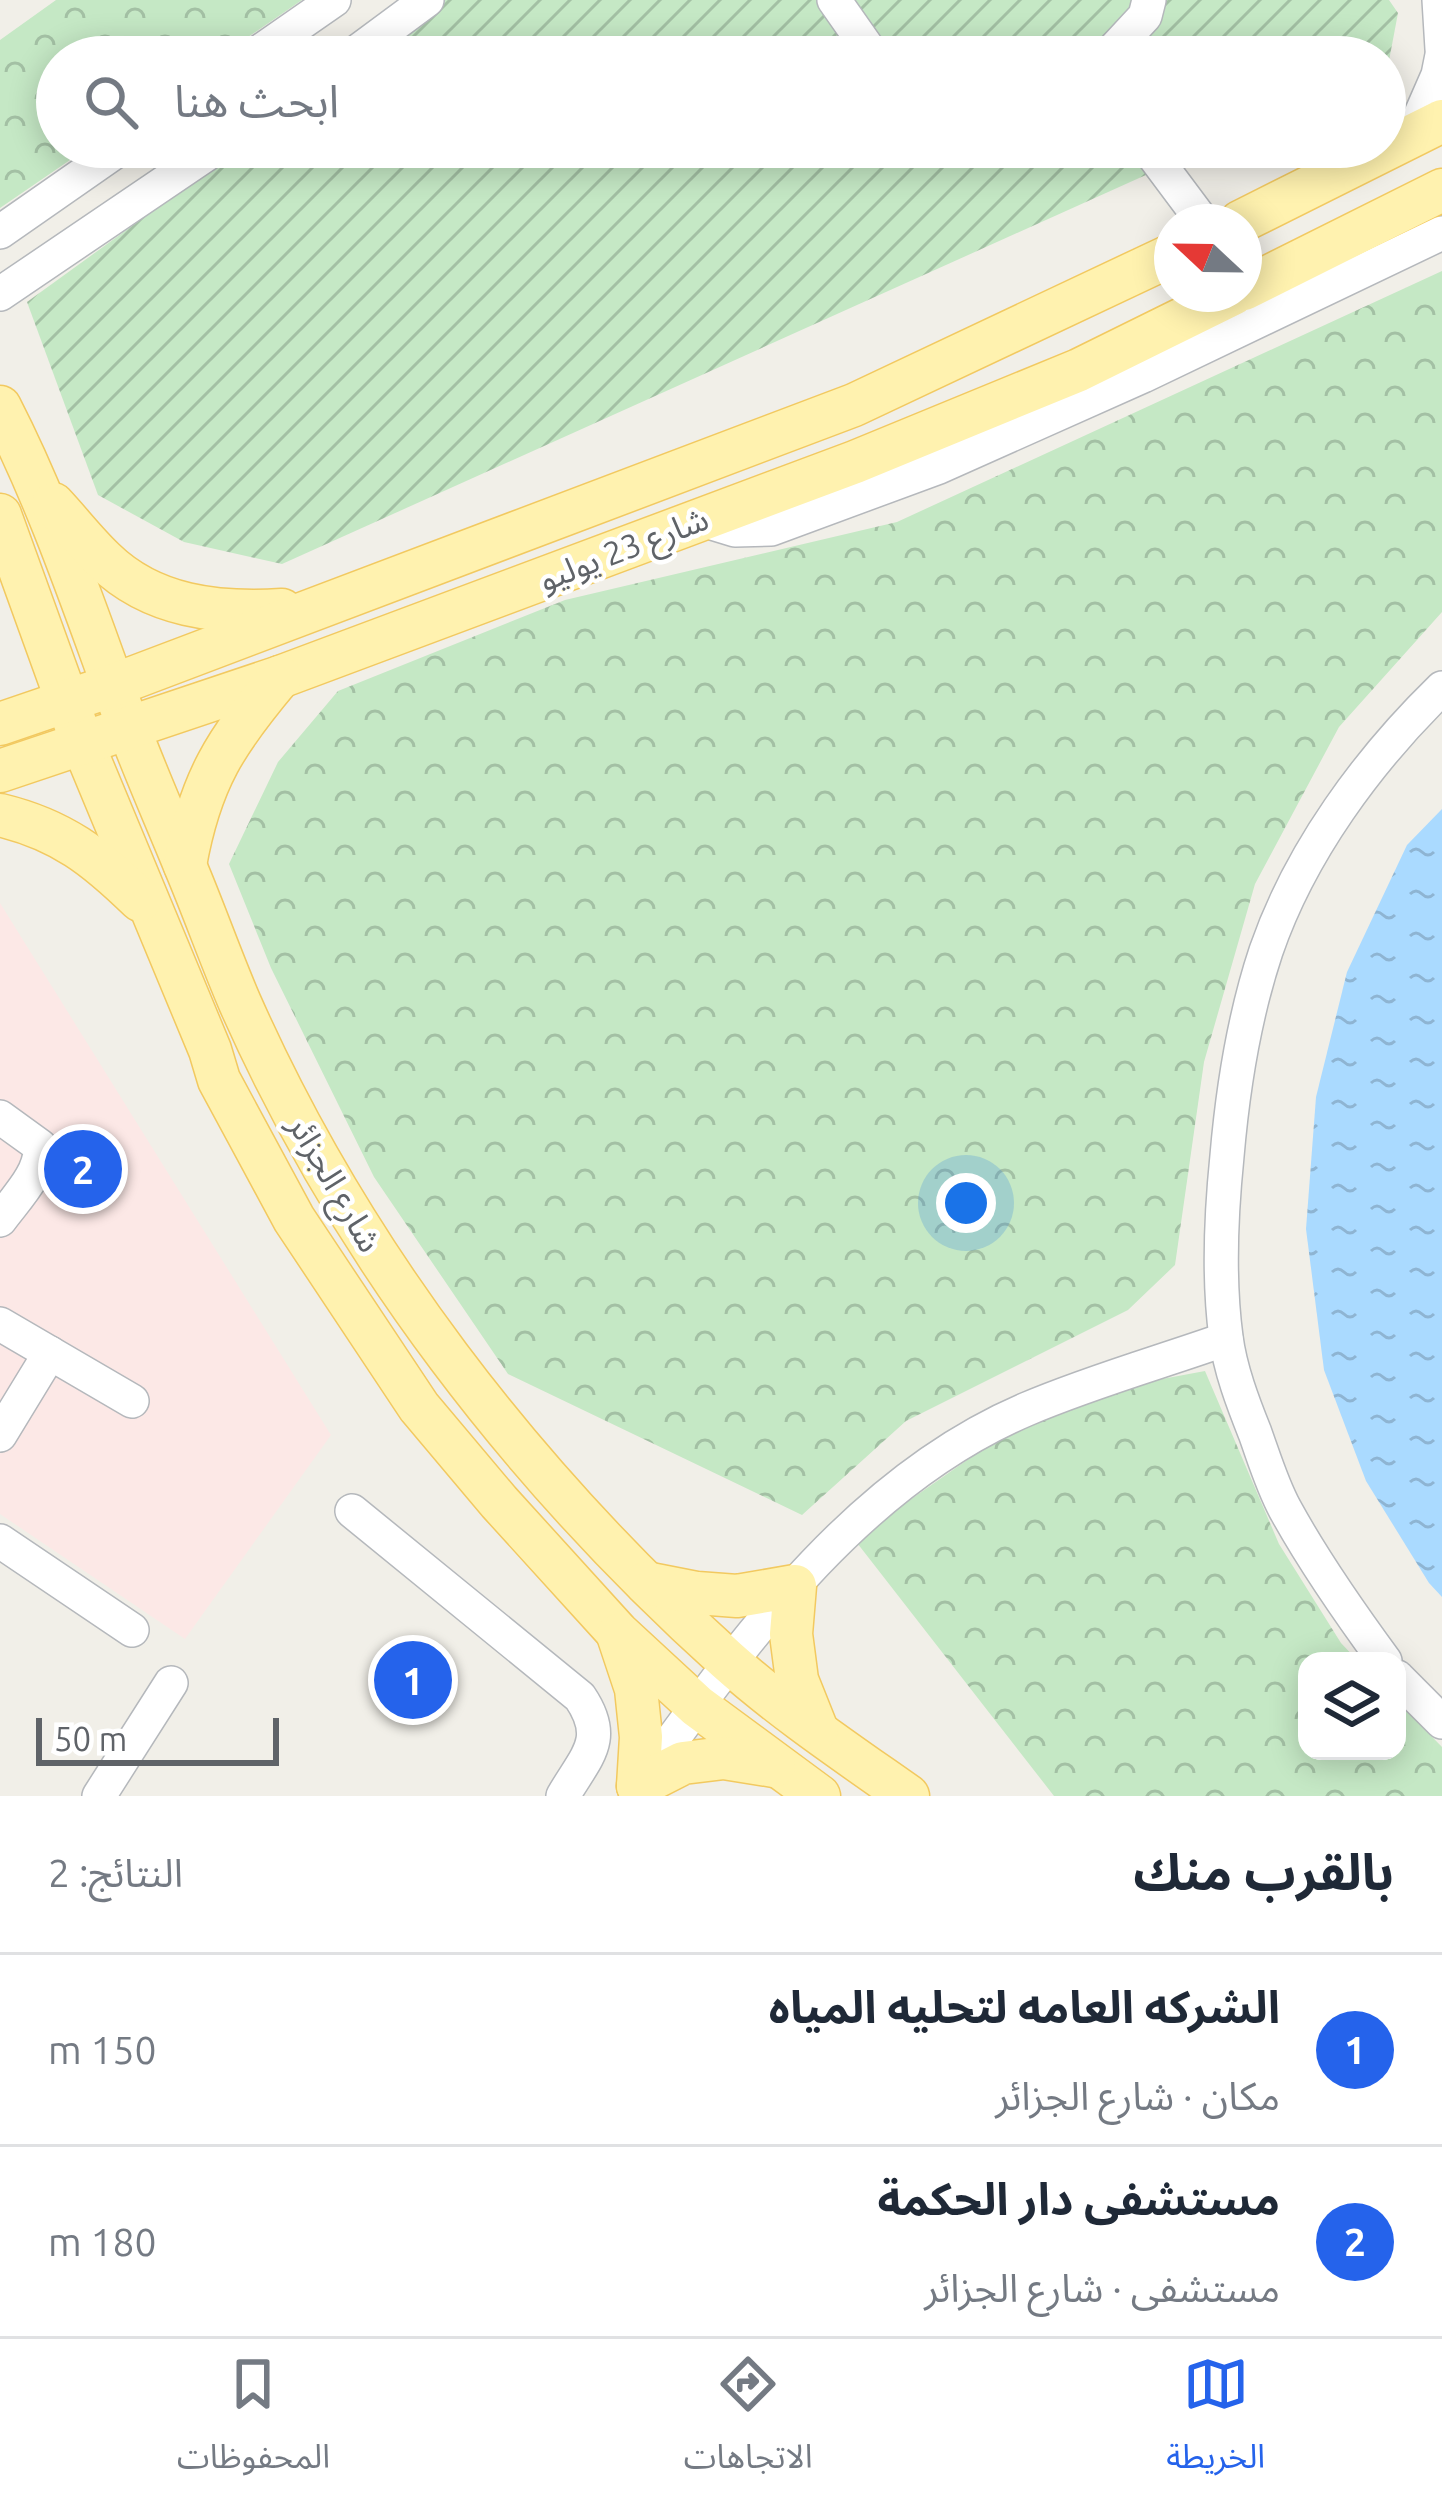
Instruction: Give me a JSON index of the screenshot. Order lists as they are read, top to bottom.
{
  "streets": {
    "main road": ["شارع 23 يوليو", "شارع الجزائر"]
  },
  "crossings": [
    ["شارع 23 يوليو", "شارع الجزائر"]
  ],
  "scale_bar": "50 m",
  "north": "left",
  "page": {
    "search": "ابحث هنا",
    "pins": ["2", "1"],
    "scale": "50 m",
    "heading": ["بالقرب منك", "النتائج: 2"],
    "list": [
      {
        "mark": "1",
        "name": "الشركه العامه لتحليه المياه",
        "note": "مكان · شارع الجزائر",
        "value": "150 m"
      },
      {
        "mark": "2",
        "name": "مستشفى دار الحكمة",
        "note": "مستشفى · شارع الجزائر",
        "value": "180 m"
      }
    ],
    "nav": ["الخريطة", "الاتجاهات", "المحفوظات"]
  }
}
